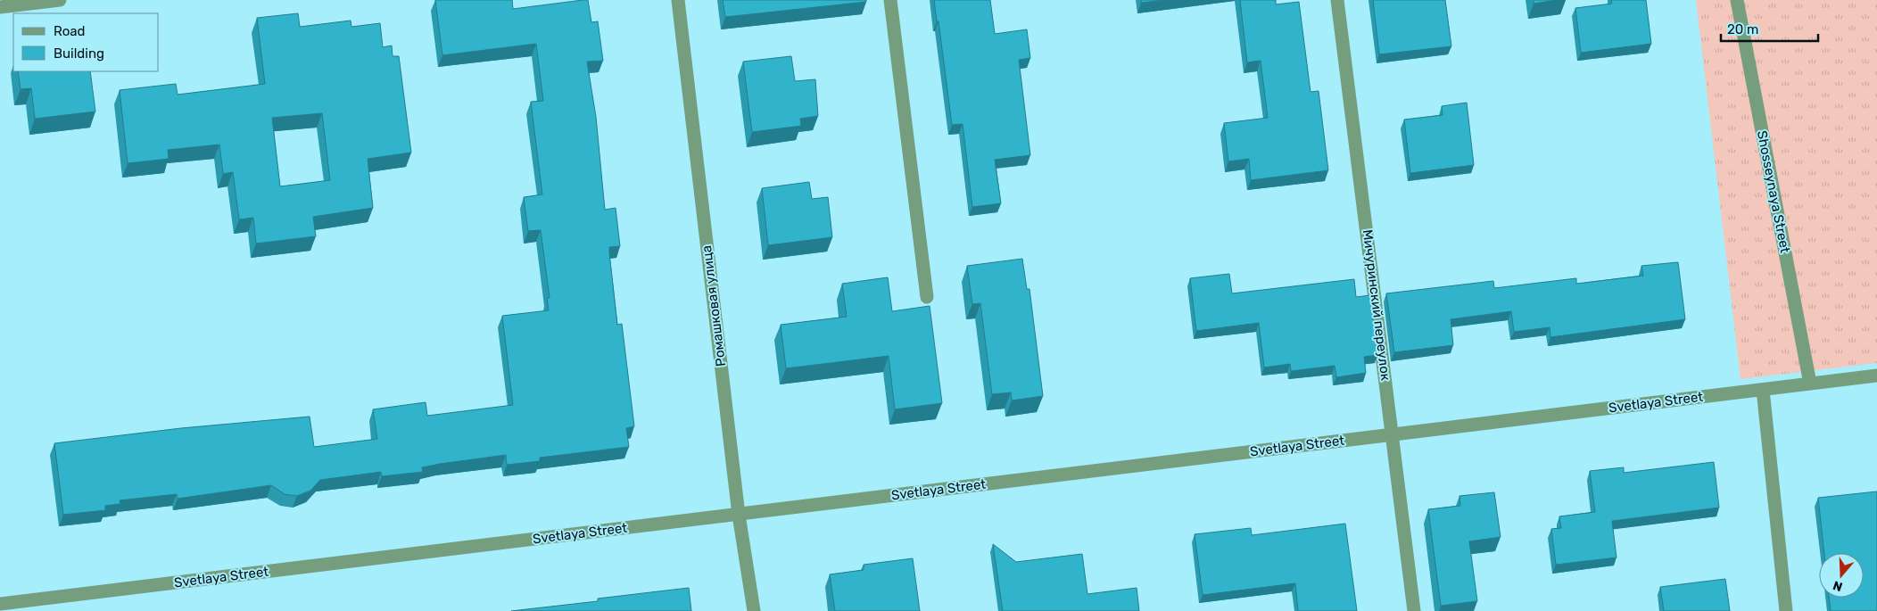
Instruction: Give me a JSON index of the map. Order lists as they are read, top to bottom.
{
  "streets": {
    "street": [
      "Shosseynaya Street",
      "Мичуринский переулок",
      "Ромашковая улица",
      "Svetlaya Street"
    ]
  },
  "crossings": [
    ["Shosseynaya Street", "Svetlaya Street"],
    ["Мичуринский переулок", "Svetlaya Street"],
    ["Ромашковая улица", "Svetlaya Street"]
  ],
  "legend": ["Road", "Building"],
  "scale_bar": "20 m",
  "north": "bottom"
}
